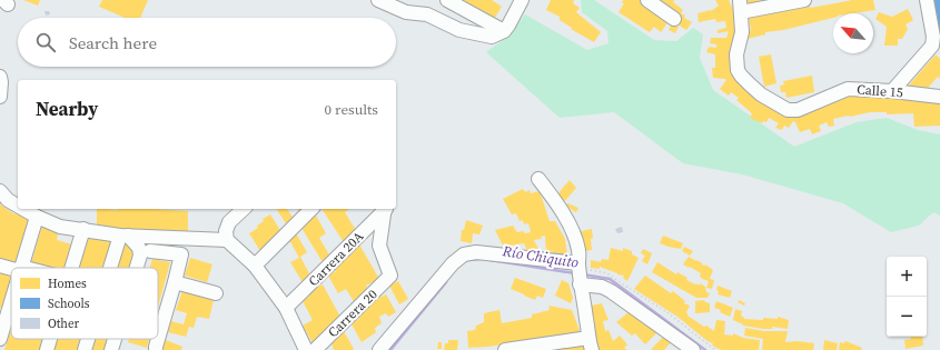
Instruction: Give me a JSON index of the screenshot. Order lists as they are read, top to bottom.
{
  "streets": {
    "street": ["Calle 15", "Carrera 20A", "Carrera 20"]
  },
  "water": ["Río Chiquito"],
  "legend": ["Homes", "Schools", "Other"],
  "north": "top left",
  "page": {
    "search": "Search here",
    "heading": ["Nearby", "0 results"],
    "map_buttons": ["+", "−"]
  }
}
